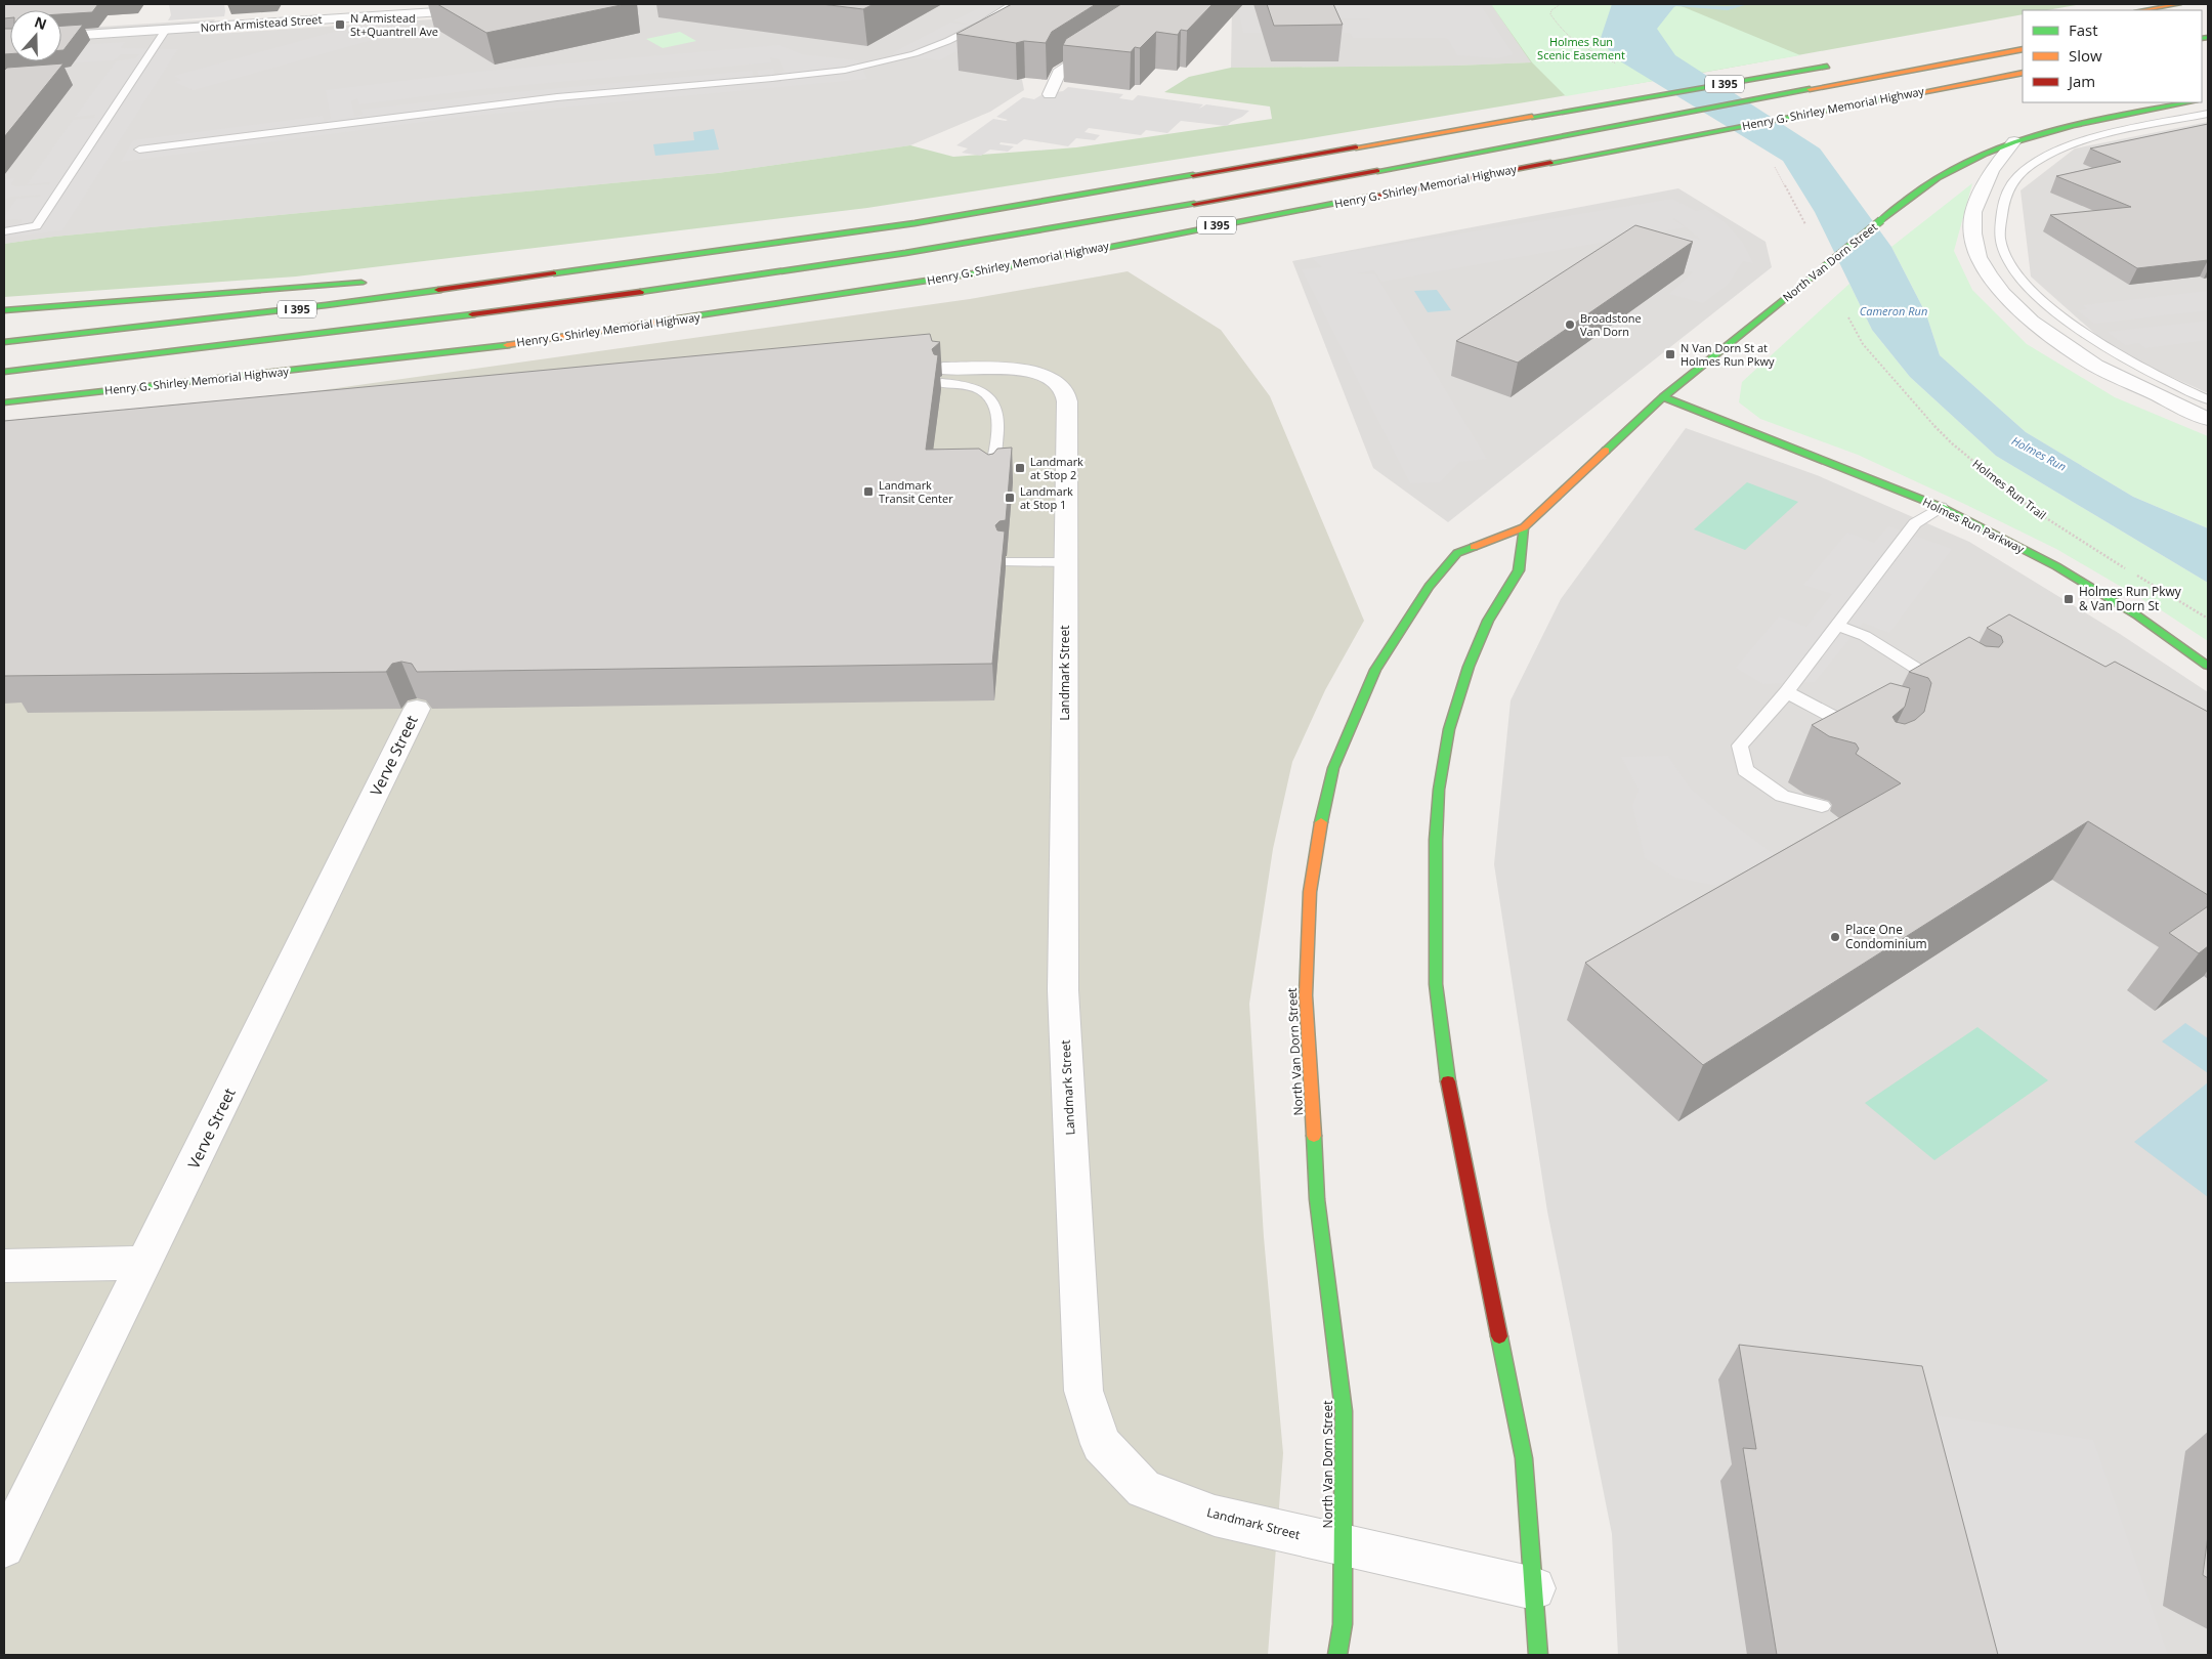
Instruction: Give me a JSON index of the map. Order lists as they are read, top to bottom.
{
  "streets": {
    "main road": [
      "I 395",
      "Henry G. Shirley Memorial Highway",
      "North Van Dorn Street",
      "Holmes Run Parkway"
    ],
    "street": ["North Armistead Street", "Landmark Street", "Verve Street"],
    "path": ["Holmes Run Trail"]
  },
  "crossings": [
    ["North Van Dorn Street", "Holmes Run Parkway"],
    ["North Van Dorn Street", "Landmark Street"]
  ],
  "water": ["Cameron Run", "Holmes Run"],
  "parks": ["Holmes Run Scenic Easement"],
  "places": {
    "transit": [
      "N Armistead St+Quantrell Ave",
      "N Van Dorn St at Holmes Run Pkwy",
      "Landmark at Stop 2",
      "Landmark Transit Center",
      "Landmark at Stop 1",
      "Holmes Run Pkwy & Van Dorn St"
    ],
    "other": ["Broadstone Van Dorn", "Place One Condominium"]
  },
  "legend": ["Fast", "Slow", "Jam"],
  "north": "top"
}
